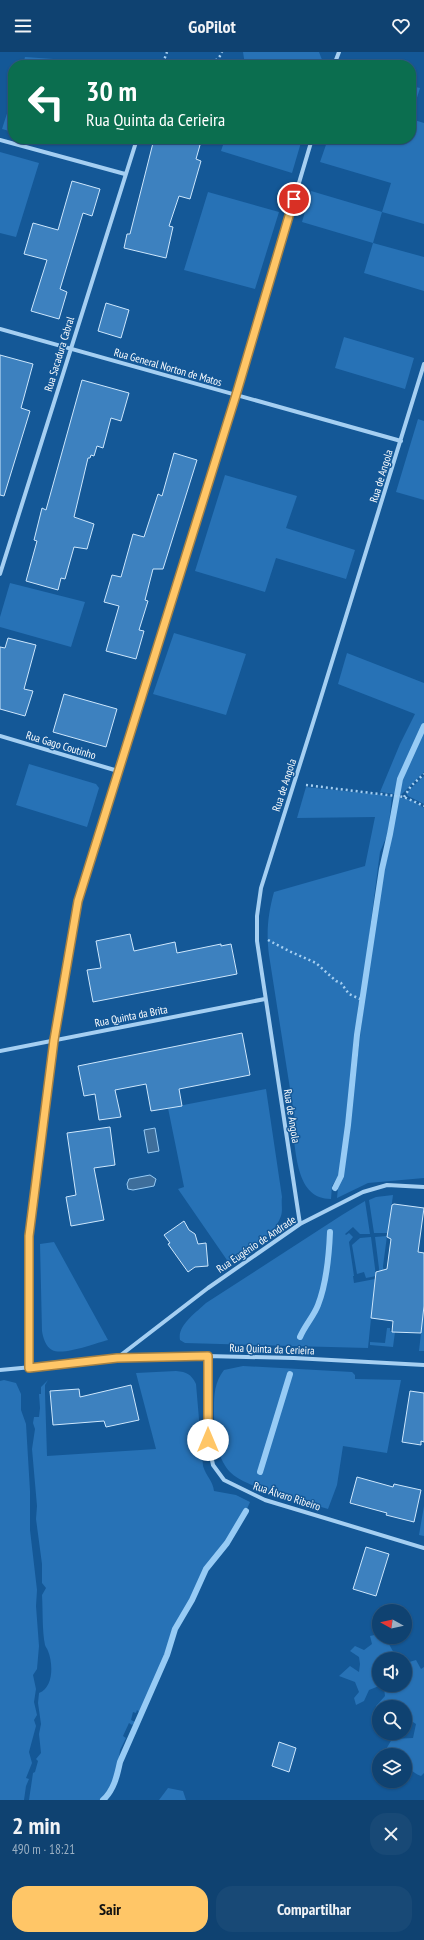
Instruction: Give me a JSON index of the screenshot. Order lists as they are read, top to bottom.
{
  "streets": {
    "street": [
      "Rua Sacadura Cabral",
      "Rua General Norton de Matos",
      "Rua de Angola",
      "Rua Gago Coutinho",
      "Rua Quinta da Brita",
      "Rua Eugénio de Andrade",
      "Rua Quinta da Cerieira",
      "Rua Álvaro Ribeiro"
    ]
  },
  "crossings": [
    ["Rua Sacadura Cabral", "Rua General Norton de Matos"],
    ["Rua General Norton de Matos", "Rua de Angola"],
    ["Rua de Angola", "Rua Quinta da Brita"],
    ["Rua de Angola", "Rua Eugénio de Andrade"],
    ["Rua Eugénio de Andrade", "Rua Quinta da Cerieira"],
    ["Rua Quinta da Cerieira", "Rua Álvaro Ribeiro"]
  ],
  "north": "left",
  "page": {
    "header": "GoPilot",
    "turn": ["30 m", "Rua Quinta da Cerieira"],
    "heading": ["2 min", "490 m · 18:21"],
    "buttons": ["Sair", "Compartilhar"]
  }
}
